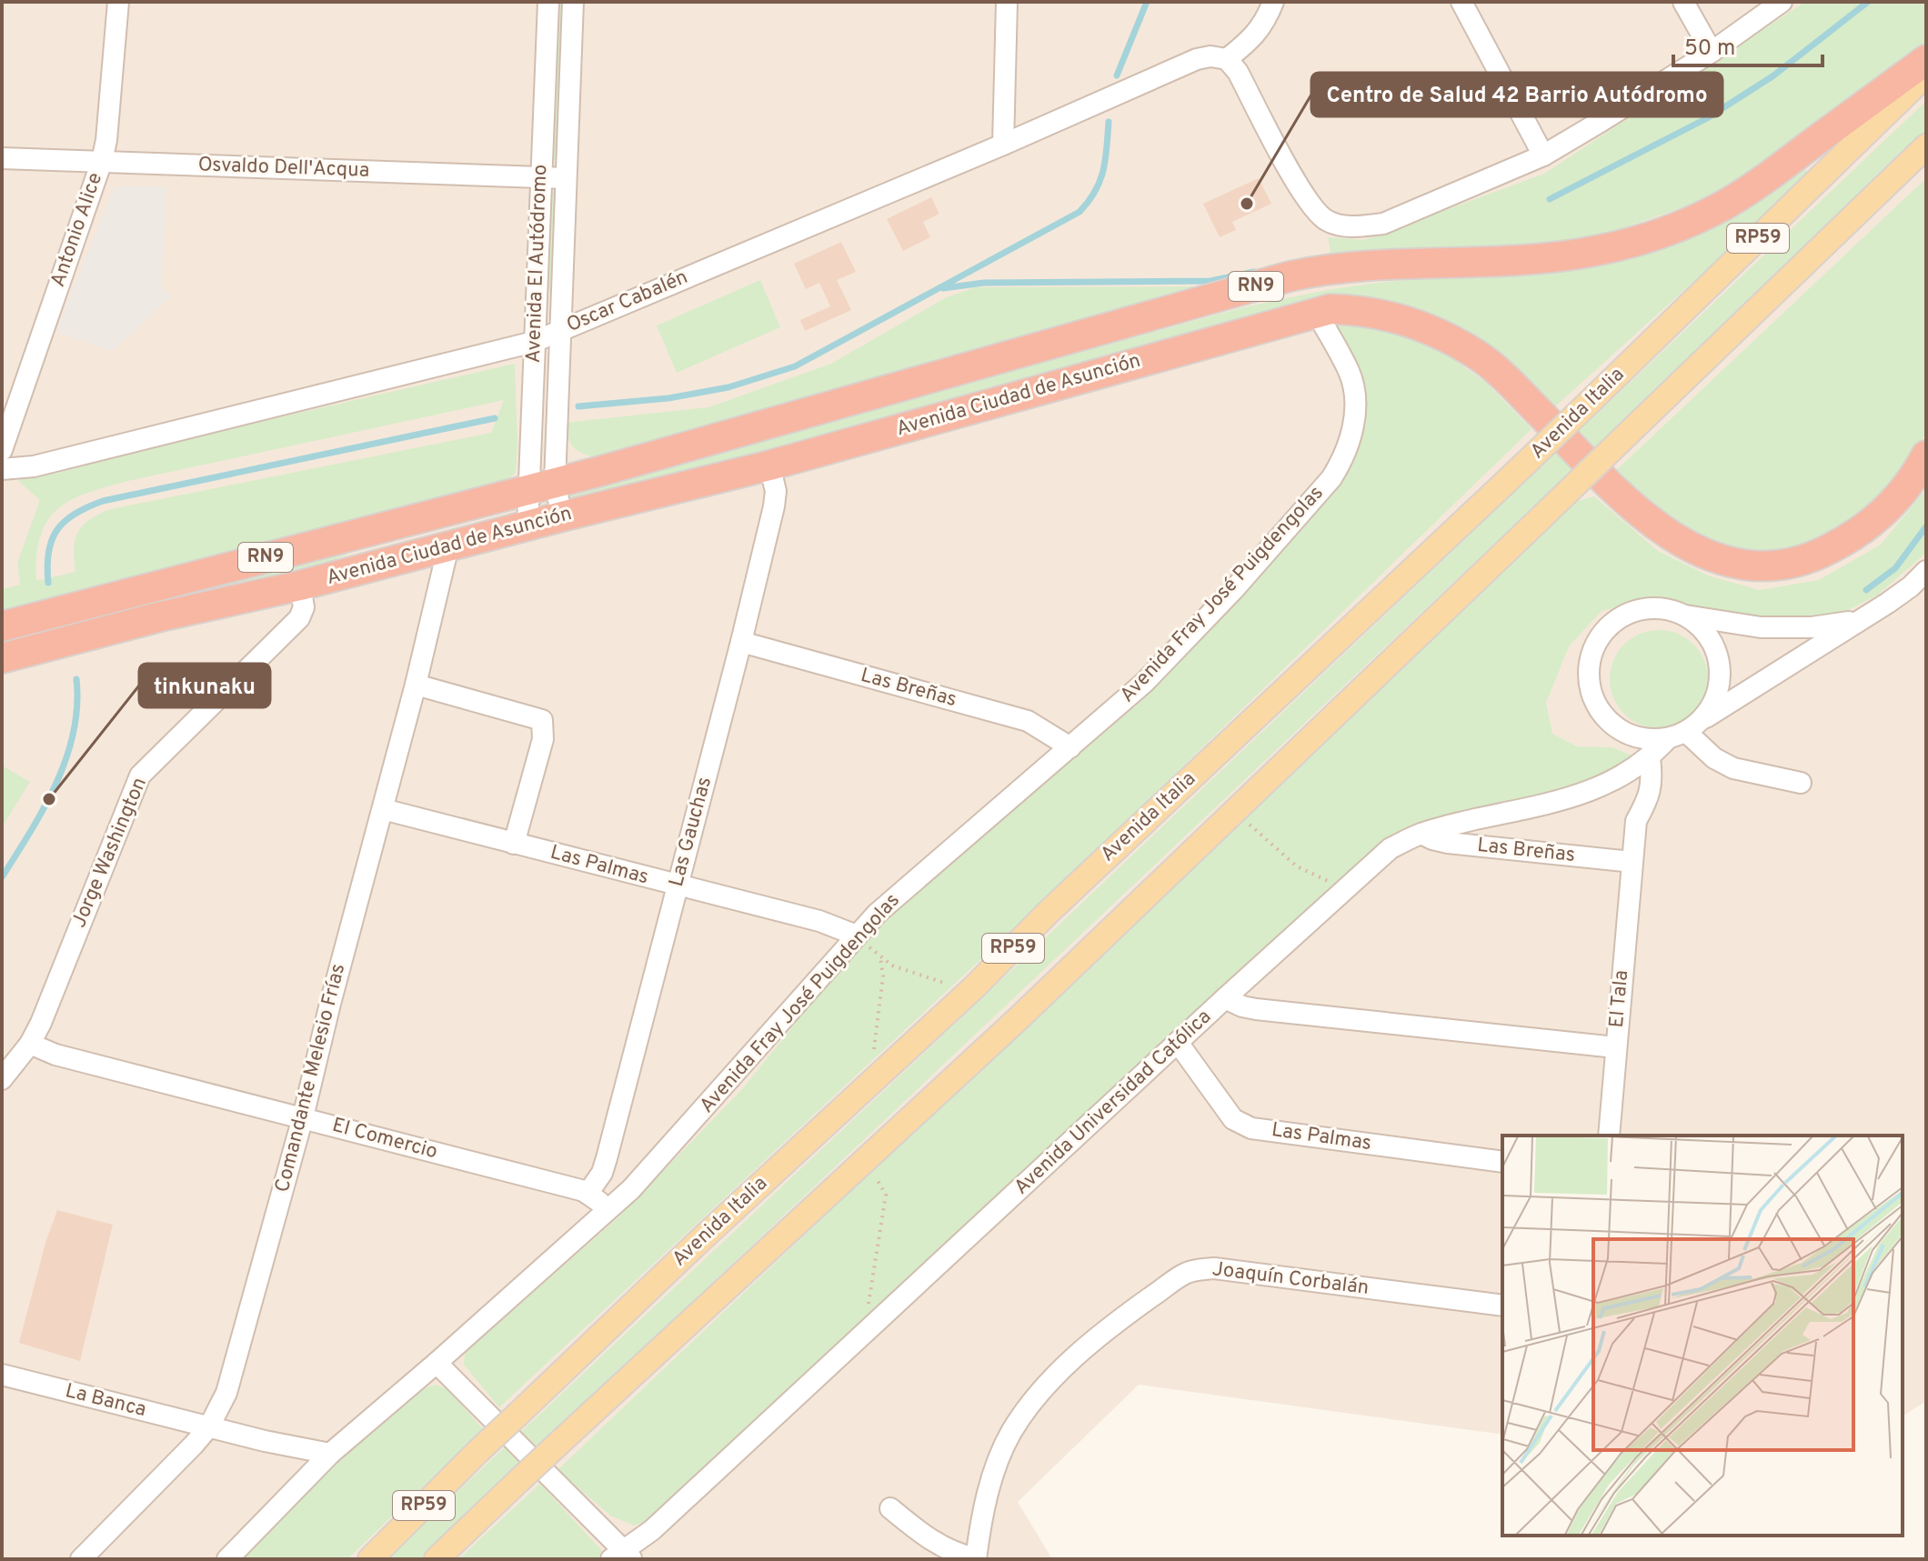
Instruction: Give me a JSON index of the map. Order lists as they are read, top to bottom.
{
  "streets": {
    "highway": ["RN9", "Avenida Ciudad de Asunción"],
    "main road": ["RP59", "Avenida Italia"],
    "street": [
      "Osvaldo Dell'Acqua",
      "Antonio Alice",
      "Avenida El Autódromo",
      "Oscar Cabalén",
      "Avenida Fray José Puigdengolas",
      "Las Breñas",
      "Las Gauchas",
      "Jorge Washington",
      "Las Palmas",
      "El Tala",
      "Comandante Melesio Frías",
      "Avenida Universidad Católica",
      "El Comercio",
      "Joaquín Corbalán",
      "La Banca"
    ]
  },
  "crossings": [
    ["Osvaldo Dell'Acqua", "Antonio Alice"],
    ["Osvaldo Dell'Acqua", "Avenida El Autódromo"],
    ["Avenida El Autódromo", "Oscar Cabalén"],
    ["Avenida El Autódromo", "Avenida Ciudad de Asunción"],
    ["Avenida Ciudad de Asunción", "Avenida Fray José Puigdengolas"],
    ["Avenida Ciudad de Asunción", "Las Gauchas"],
    ["Avenida Ciudad de Asunción", "Jorge Washington"],
    ["Avenida Ciudad de Asunción", "Comandante Melesio Frías"],
    ["Avenida Fray José Puigdengolas", "Las Breñas"],
    ["Avenida Fray José Puigdengolas", "Las Palmas"],
    ["Avenida Fray José Puigdengolas", "El Comercio"],
    ["Avenida Fray José Puigdengolas", "La Banca"],
    ["Las Breñas", "Las Gauchas"],
    ["Las Breñas", "El Tala"],
    ["Las Breñas", "Avenida Universidad Católica"],
    ["Las Gauchas", "Las Palmas"],
    ["Las Gauchas", "El Comercio"],
    ["Jorge Washington", "El Comercio"],
    ["Las Palmas", "Comandante Melesio Frías"],
    ["Las Palmas", "Avenida Universidad Católica"],
    ["El Tala", "Avenida Universidad Católica"],
    ["Comandante Melesio Frías", "El Comercio"],
    ["Comandante Melesio Frías", "La Banca"]
  ],
  "places": ["Centro de Salud 42 Barrio Autódromo", "tinkunaku"],
  "scale_bar": "50 m"
}
